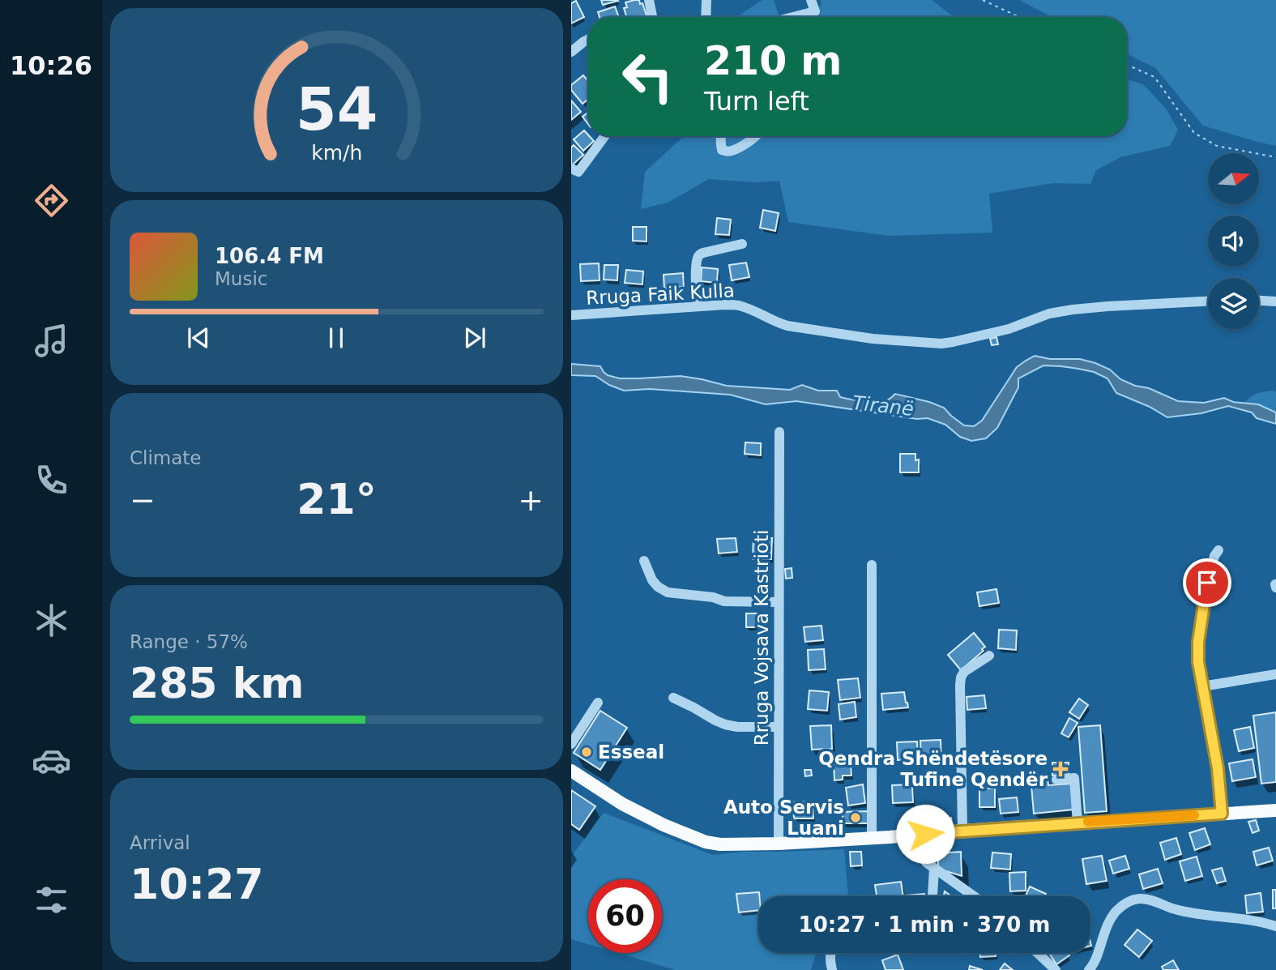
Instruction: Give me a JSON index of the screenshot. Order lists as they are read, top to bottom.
{
  "streets": {
    "street": ["Rruga Faik Kulla", "Rruga Vojsava Kastrioti"]
  },
  "water": ["Tiranë"],
  "places": {
    "other": ["Esseal", "Auto Servis Luani"],
    "health": ["Qendra Shëndetësore Tufine Qendër"]
  },
  "north": "right",
  "page": {
    "tabs": "10:26",
    "turn": ["210 m", "Turn left"],
    "song": ["106.4 FM", "Music"],
    "tile": [
      "Climate",
      ["Range · 57%", "285 km"],
      ["Arrival", "10:27"]
    ],
    "heat": ["−", "21°", "+"],
    "limit": "60",
    "trip": "10:27 · 1 min · 370 m",
    "gauge": ["54", "km/h"]
  }
}
